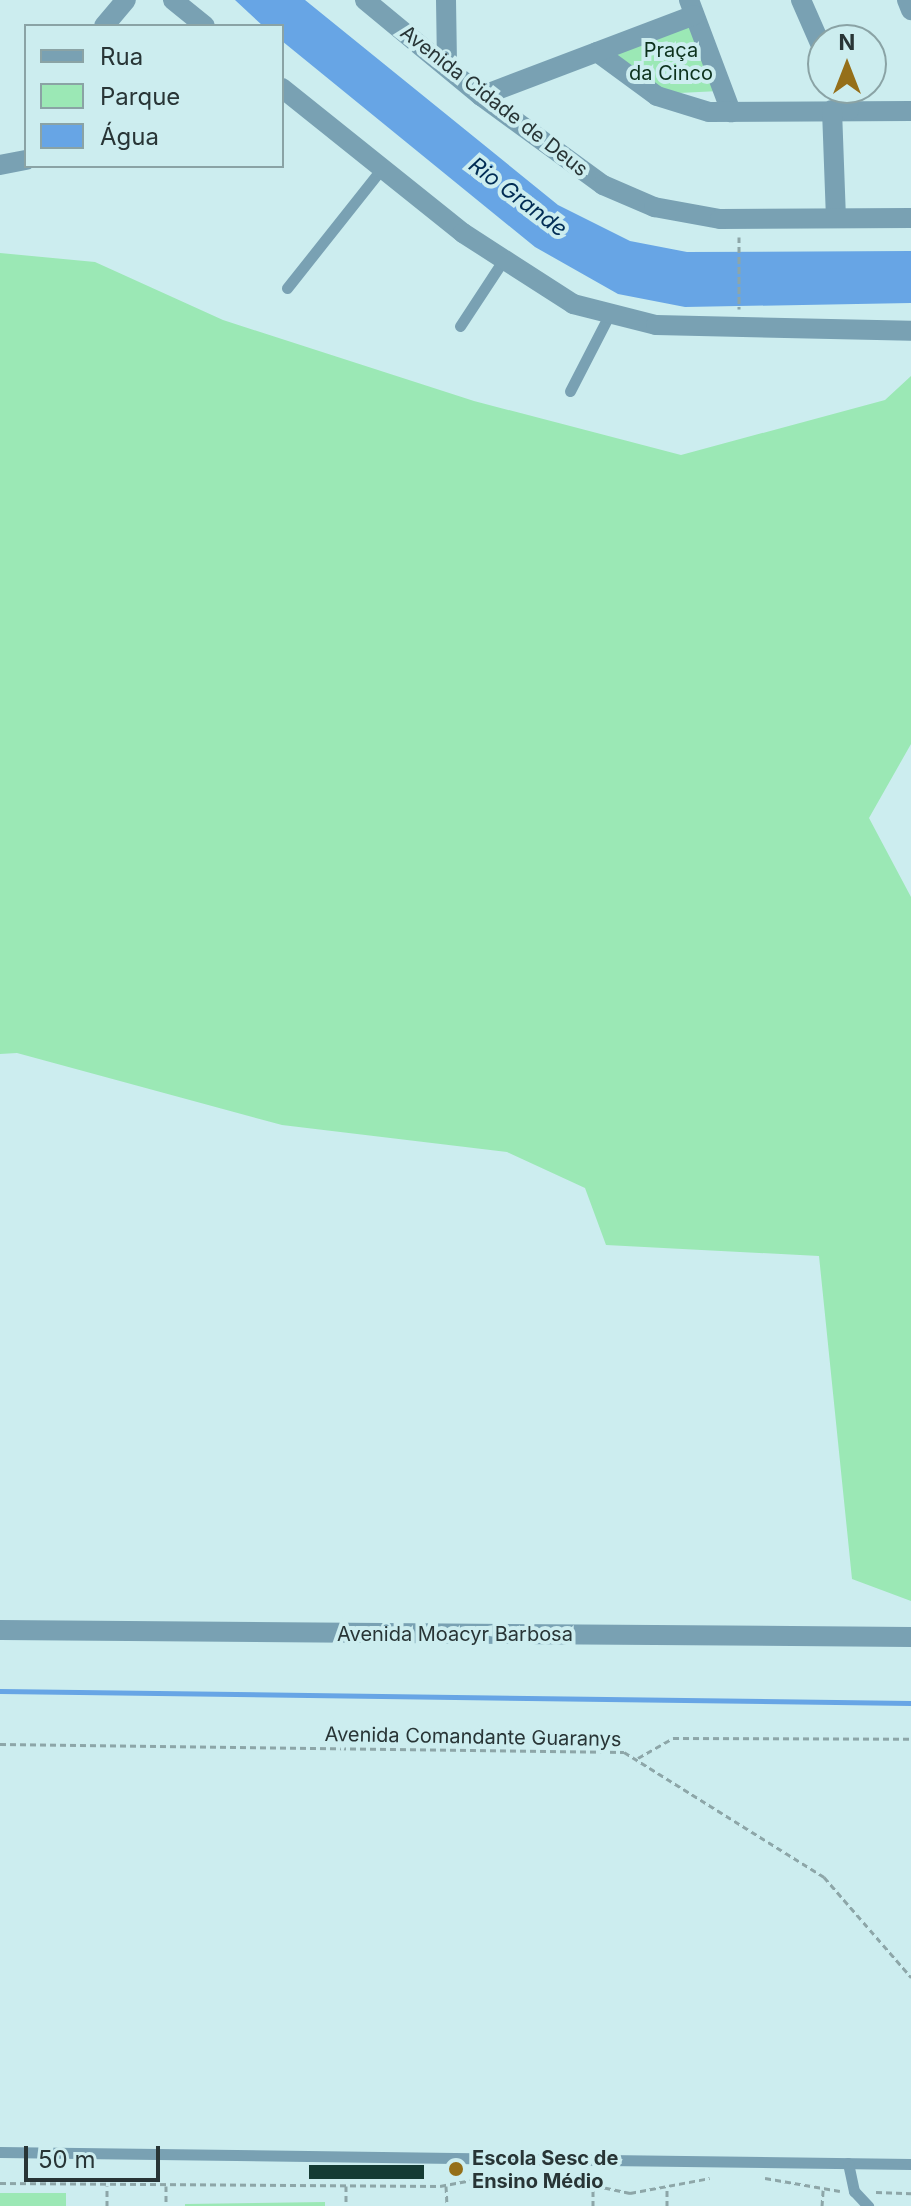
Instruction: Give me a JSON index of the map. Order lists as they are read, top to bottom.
{
  "streets": {
    "street": ["Avenida Cidade de Deus", "Avenida Moacyr Barbosa"],
    "path": ["Avenida Comandante Guaranys"]
  },
  "water": ["Rio Grande"],
  "parks": ["Praça da Cinco"],
  "places": ["Escola Sesc de Ensino Médio"],
  "legend": ["Rua", "Parque", "Água"],
  "scale_bar": "50 m",
  "north": "top"
}
